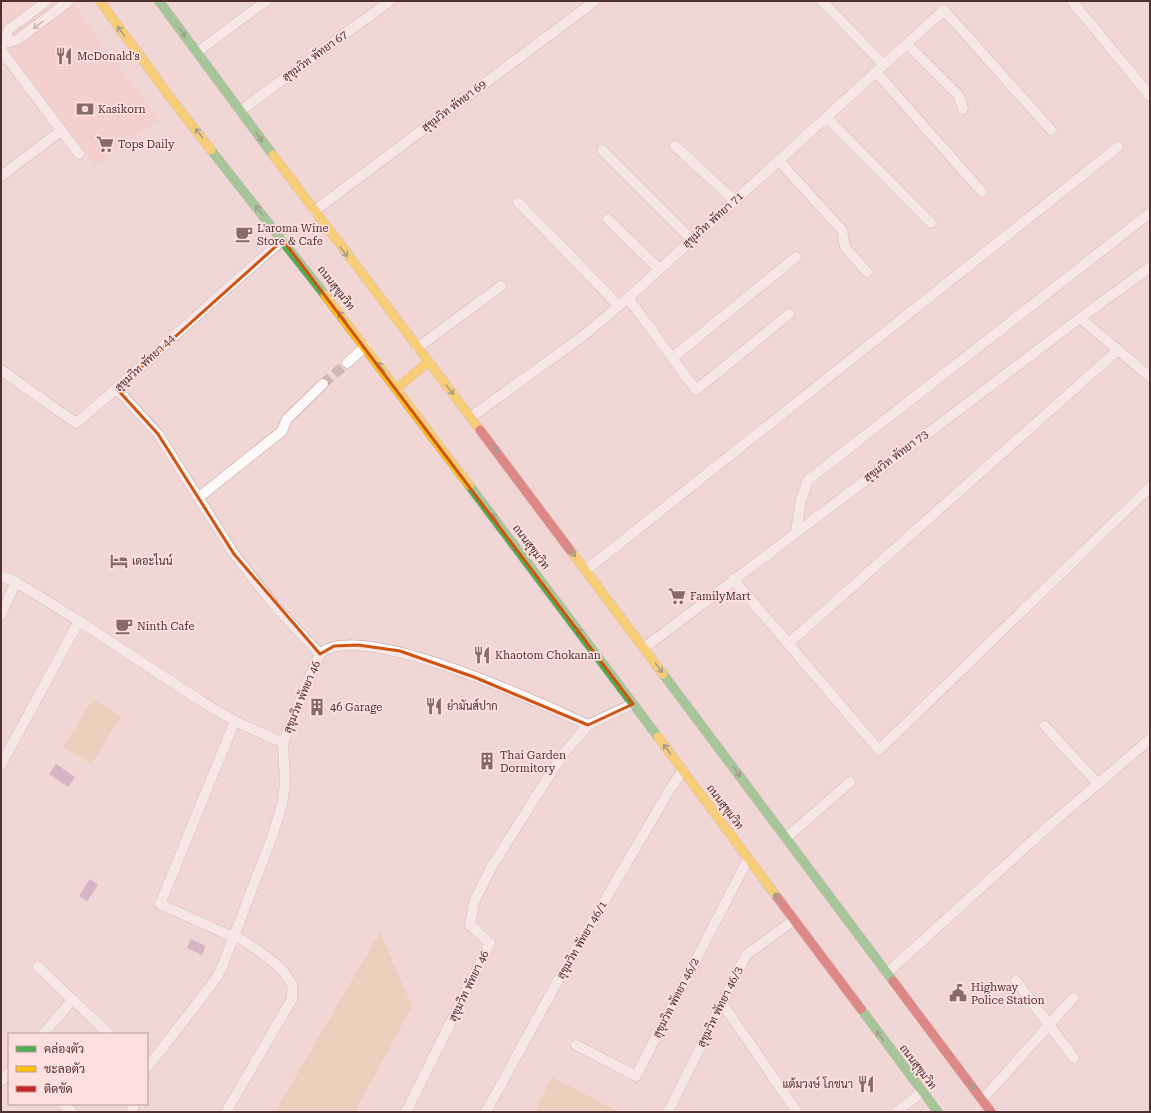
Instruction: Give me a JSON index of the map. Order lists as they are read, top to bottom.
{
  "streets": {
    "highway": ["ถนนสุขุมวิท"],
    "street": [
      "สุขุมวิท พัทยา 67",
      "สุขุมวิท พัทยา 69",
      "สุขุมวิท พัทยา 71",
      "สุขุมวิท พัทยา 44",
      "สุขุมวิท พัทยา 73",
      "สุขุมวิท พัทยา 46",
      "สุขุมวิท พัทยา 46/1",
      "สุขุมวิท พัทยา 46/2",
      "สุขุมวิท พัทยา 46/3"
    ]
  },
  "crossings": [
    ["ถนนสุขุมวิท", "สุขุมวิท พัทยา 44"],
    ["ถนนสุขุมวิท", "สุขุมวิท พัทยา 46"],
    ["ถนนสุขุมวิท", "สุขุมวิท พัทยา 46/1"],
    ["ถนนสุขุมวิท", "สุขุมวิท พัทยา 46/2"],
    ["ถนนสุขุมวิท", "สุขุมวิท พัทยา 46/3"]
  ],
  "places": {
    "restaurant": [
      "McDonald's",
      "Khaotom Chokanan",
      "ยำมันส์ปาก",
      "แต้มวงษ์ โภชนา"
    ],
    "bank": ["Kasikorn"],
    "supermarket": ["Tops Daily", "FamilyMart"],
    "cafe": ["L'aroma Wine Store & Cafe", "Ninth Cafe"],
    "hotel": ["เดอะไนน์"],
    "building": ["46 Garage", "Thai Garden Dormitory"],
    "public building": ["Highway Police Station"]
  },
  "legend": ["คล่องตัว", "ชะลอตัว", "ติดขัด"]
}
